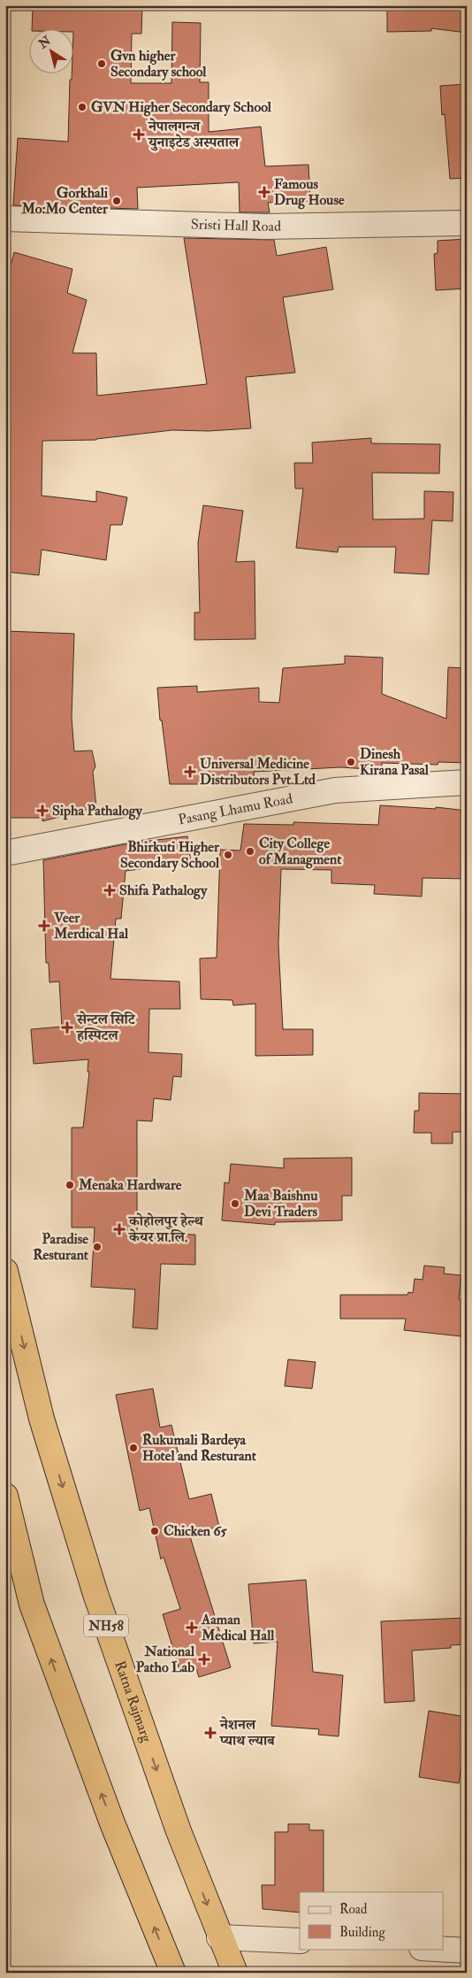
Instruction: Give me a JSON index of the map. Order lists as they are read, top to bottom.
{
  "streets": {
    "highway": ["NH58", "Ratna Rajmarg"],
    "street": ["Sristi Hall Road", "Pasang Lhamu Road"]
  },
  "places": {
    "other": [
      "Gvn higher Secondary school",
      "GVN Higher Secondary School",
      "Gorkhali Mo:Mo Center",
      "Dinesh Kirana Pasal",
      "City College of Managment",
      "Bhirkuti Higher Secondary School",
      "Menaka Hardware",
      "Maa Baishnu Devi Traders",
      "Paradise Resturant",
      "Rukumali Bardeya Hotel and Resturant",
      "Chicken 65"
    ],
    "health": [
      "नेपालगन्ज युनाइटेड अस्पताल",
      "Famous Drug House",
      "Universal Medicine Distributors Pvt.Ltd",
      "Sipha Pathalogy",
      "Shifa Pathalogy",
      "Veer Merdical Hal",
      "सेन्टल सिटि हस्पिटल",
      "काेहाेलपुर हेल्थ केयर प्रा.लि.",
      "Aaman Medical Hall",
      "National Patho Lab",
      "नेशनल प्याथ ल्याब"
    ]
  },
  "legend": ["Road", "Building"],
  "north": "top left"
}
